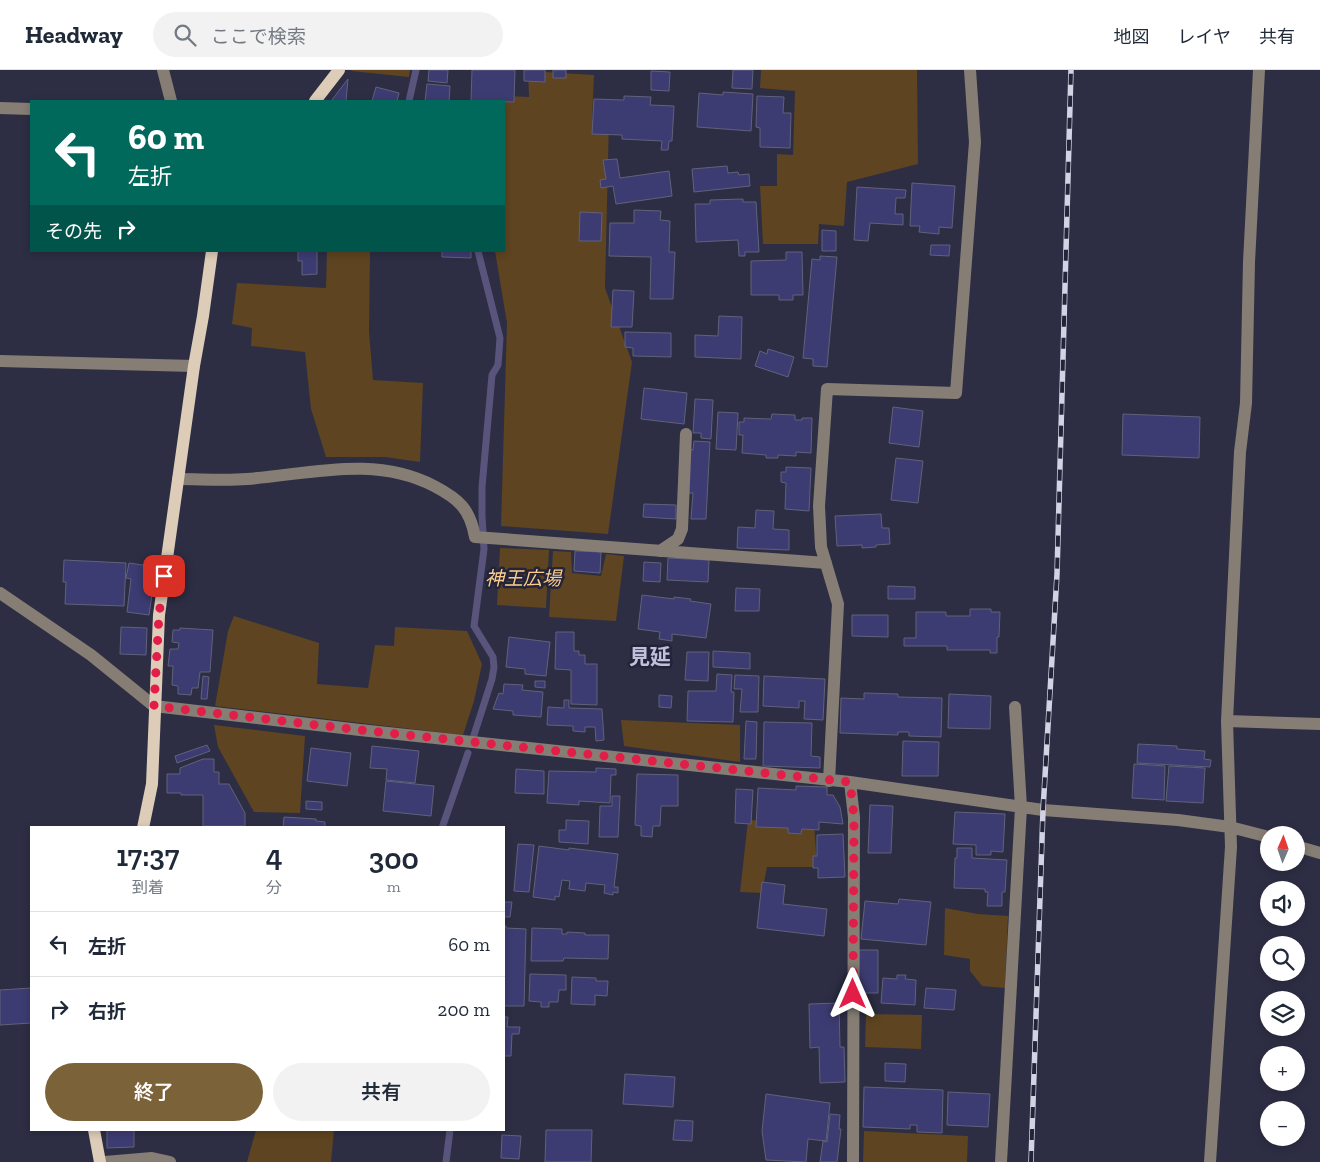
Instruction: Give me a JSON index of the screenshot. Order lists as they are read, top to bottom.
{
  "districts": ["見延"],
  "parks": ["神王広場"],
  "north": "top",
  "page": {
    "header": "Headway",
    "search": "ここで検索",
    "nav": ["地図", "レイヤ", "共有"],
    "turn": ["60 m", "左折"],
    "then": "その先",
    "map_buttons": ["+", "−"],
    "eta": [
      "17:37",
      "到着",
      "4",
      "分",
      "300",
      "m"
    ],
    "list": [
      {
        "name": "左折",
        "value": "60 m"
      },
      {
        "name": "右折",
        "value": "200 m"
      }
    ],
    "buttons": ["終了", "共有"]
  }
}
